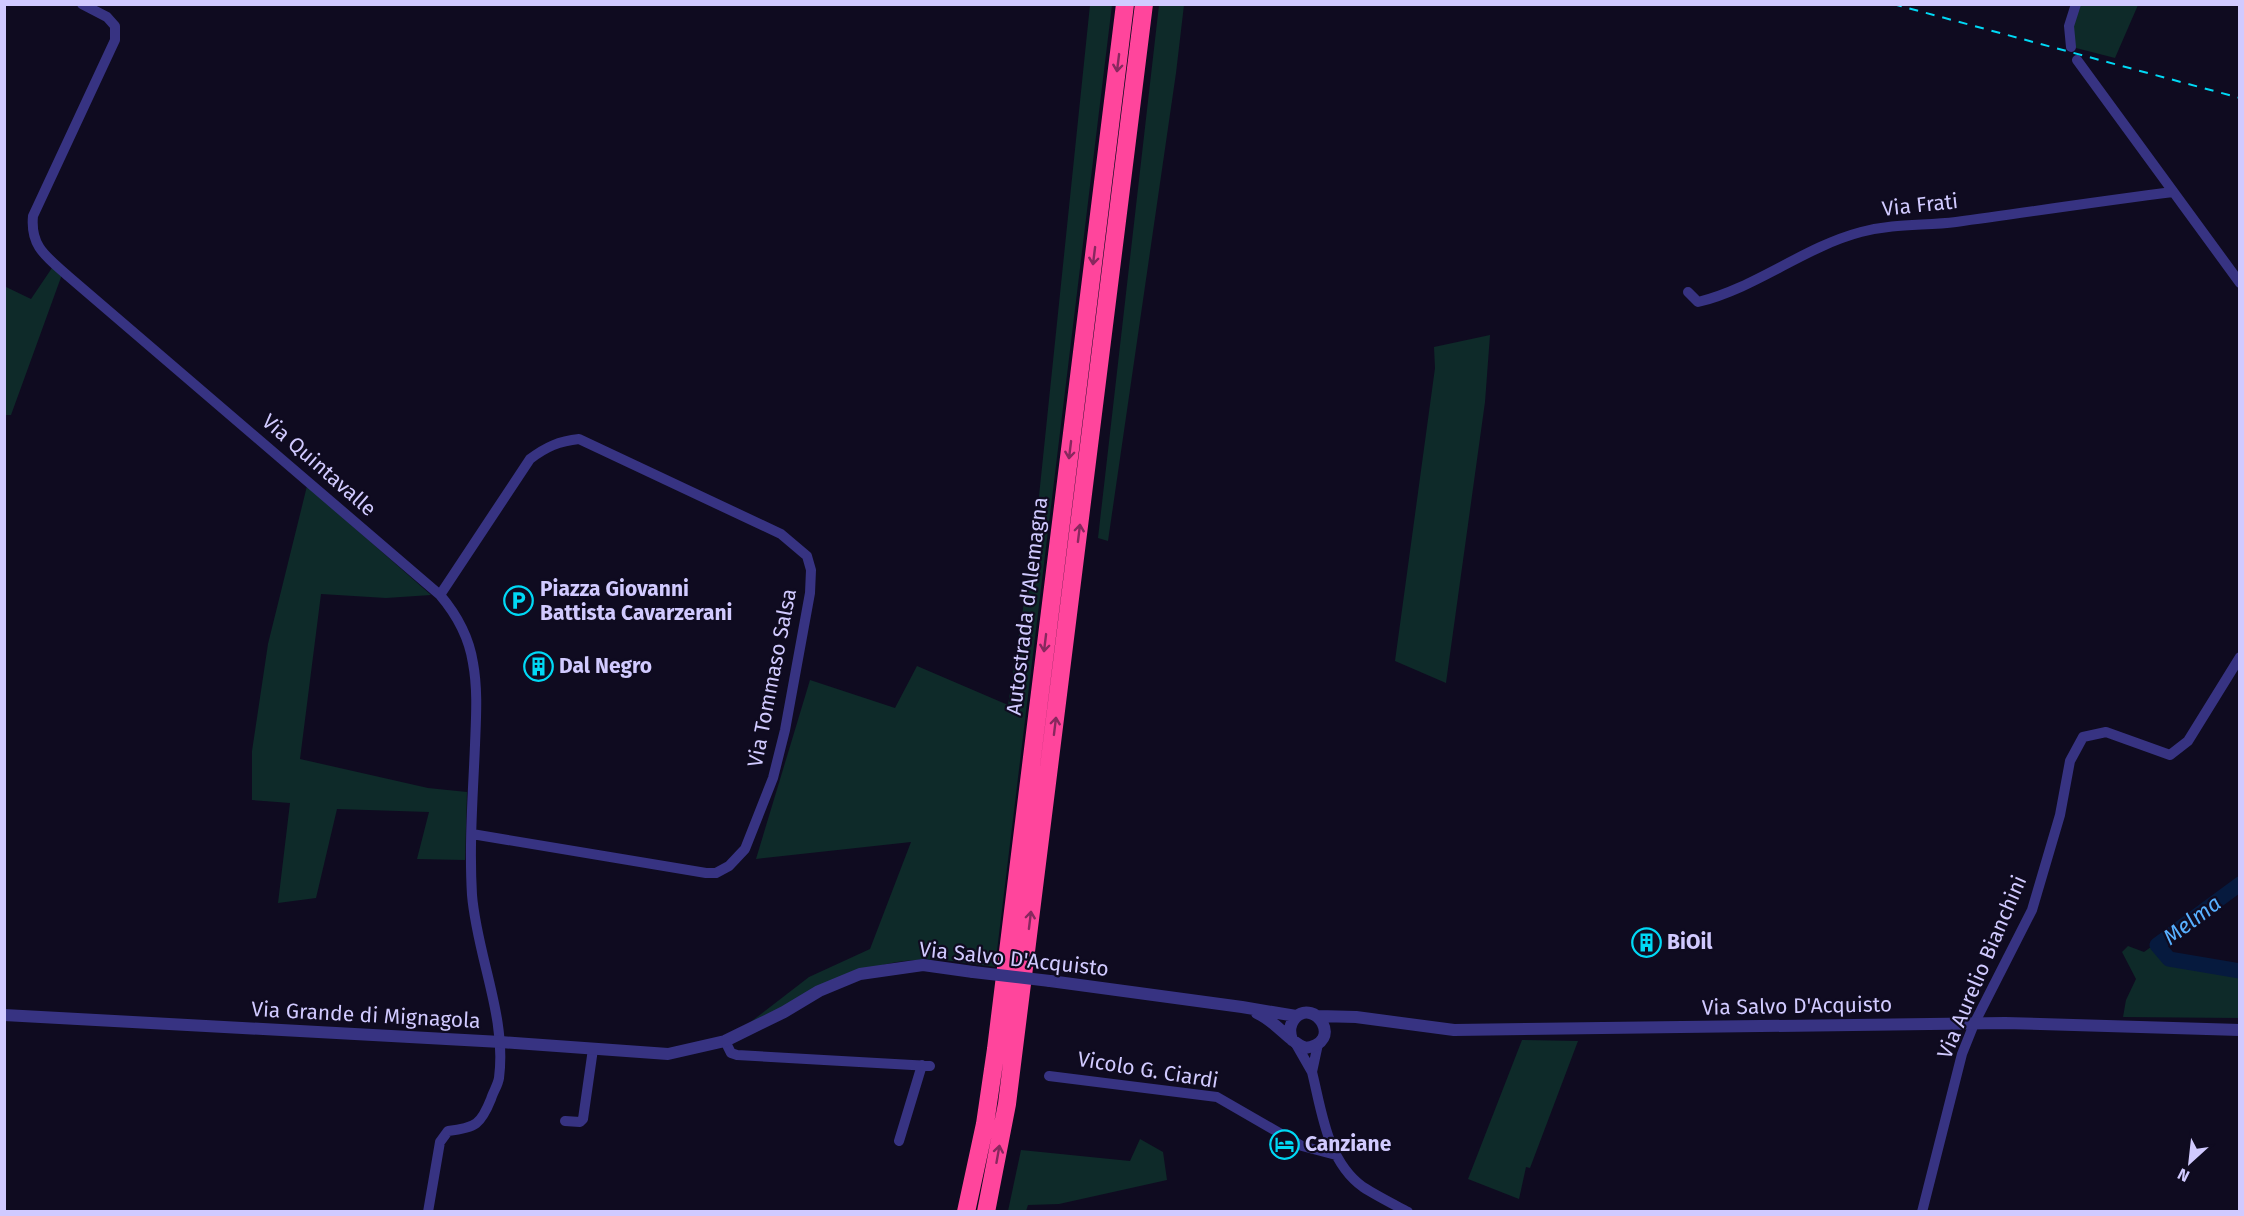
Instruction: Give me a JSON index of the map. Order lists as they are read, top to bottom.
{
  "streets": {
    "highway": ["Autostrada d'Alemagna"],
    "street": [
      "Via Frati",
      "Via Quintavalle",
      "Via Tommaso Salsa",
      "Via Salvo D'Acquisto",
      "Via Aurelio Bianchini",
      "Via Grande di Mignagola",
      "Vicolo G. Ciardi"
    ]
  },
  "crossings": [
    ["Via Quintavalle", "Via Tommaso Salsa"],
    ["Via Quintavalle", "Via Grande di Mignagola"],
    ["Via Salvo D'Acquisto", "Via Aurelio Bianchini"],
    ["Via Salvo D'Acquisto", "Via Grande di Mignagola"]
  ],
  "water": ["Melma"],
  "places": {
    "parking": ["Piazza Giovanni Battista Cavarzerani"],
    "building": ["Dal Negro", "BiOil"],
    "hotel": ["Canziane"]
  },
  "north": "bottom left"
}
